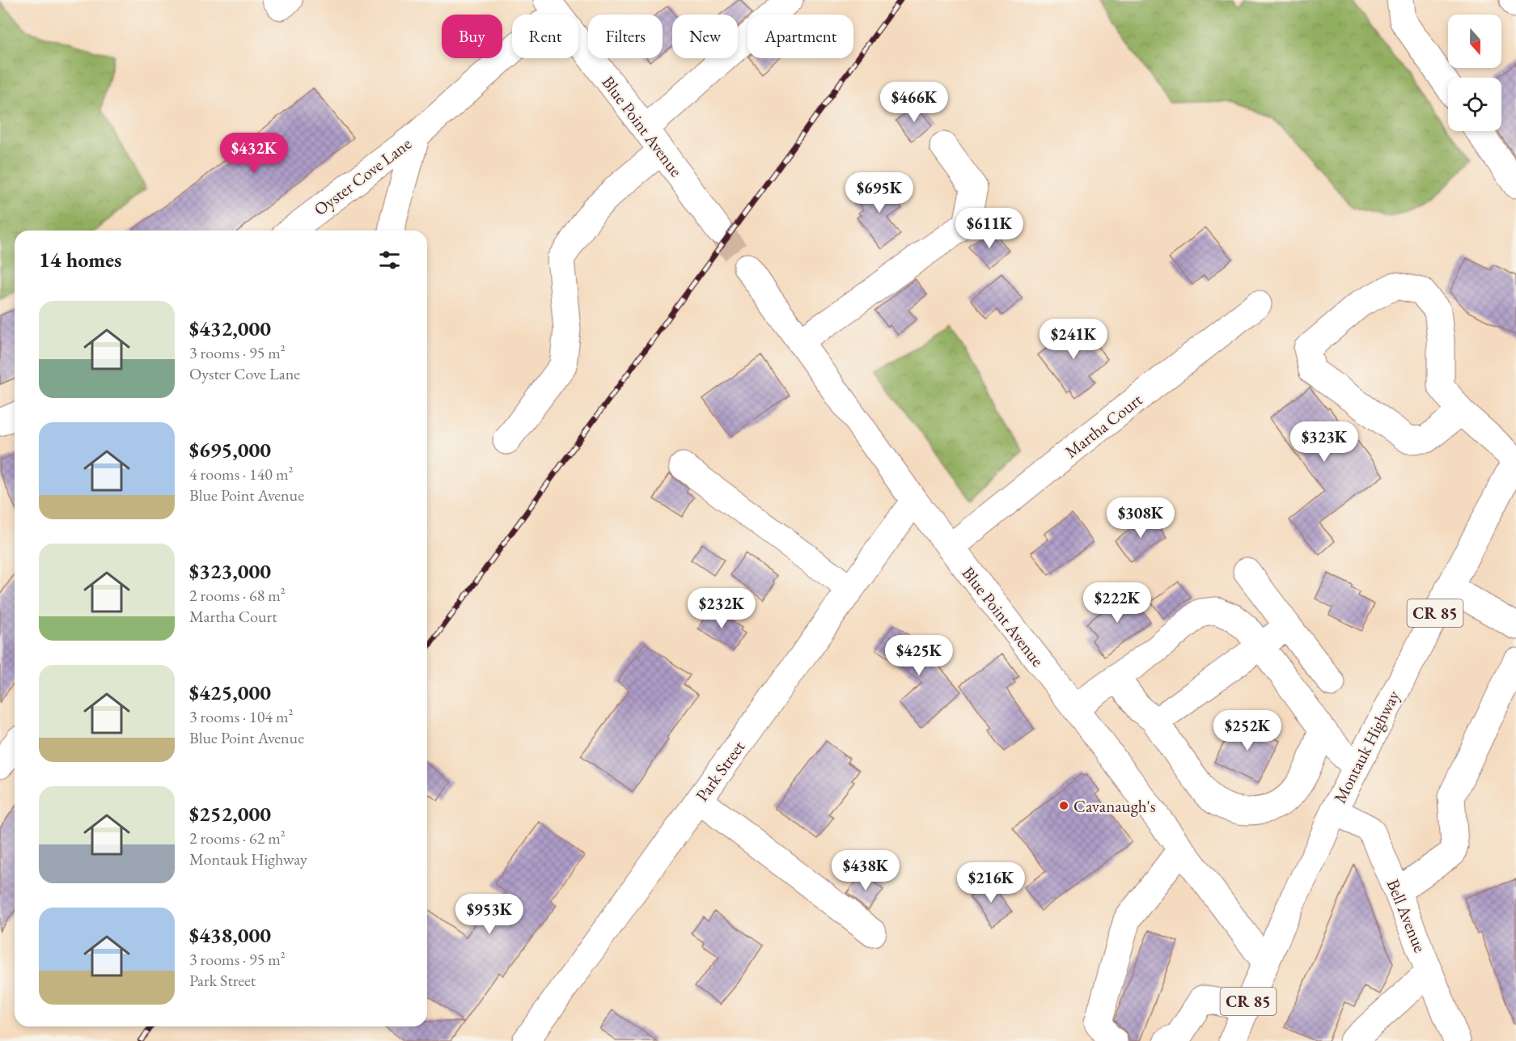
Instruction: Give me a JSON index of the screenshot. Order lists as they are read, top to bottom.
{
  "streets": {
    "street": [
      "Blue Point Avenue",
      "Oyster Cove Lane",
      "Martha Court",
      "CR 85",
      "Montauk Highway",
      "Park Street",
      "Bell Avenue"
    ]
  },
  "crossings": [
    ["Blue Point Avenue", "Oyster Cove Lane"],
    ["Blue Point Avenue", "Martha Court"],
    ["Blue Point Avenue", "Montauk Highway"],
    ["Blue Point Avenue", "Park Street"],
    ["Montauk Highway", "Bell Avenue"]
  ],
  "places": ["Cavanaugh's"],
  "north": "bottom",
  "page": {
    "chip": [
      "Buy",
      "Rent",
      "Filters",
      "New",
      "Apartment"
    ],
    "price": [
      "$466K",
      "$432K",
      "$695K",
      "$611K",
      "$241K",
      "$323K",
      "$308K",
      "$222K",
      "$232K",
      "$425K",
      "$252K",
      "$438K",
      "$216K",
      "$953K"
    ],
    "heading": "14 homes",
    "list": [
      {
        "name": "$432,000",
        "note": "3 rooms · 95 m² · Oyster Cove Lane"
      },
      {
        "name": "$695,000",
        "note": "4 rooms · 140 m² · Blue Point Avenue"
      },
      {
        "name": "$323,000",
        "note": "2 rooms · 68 m² · Martha Court"
      },
      {
        "name": "$425,000",
        "note": "3 rooms · 104 m² · Blue Point Avenue"
      },
      {
        "name": "$252,000",
        "note": "2 rooms · 62 m² · Montauk Highway"
      },
      {
        "name": "$438,000",
        "note": "3 rooms · 95 m² · Park Street"
      }
    ]
  }
}
